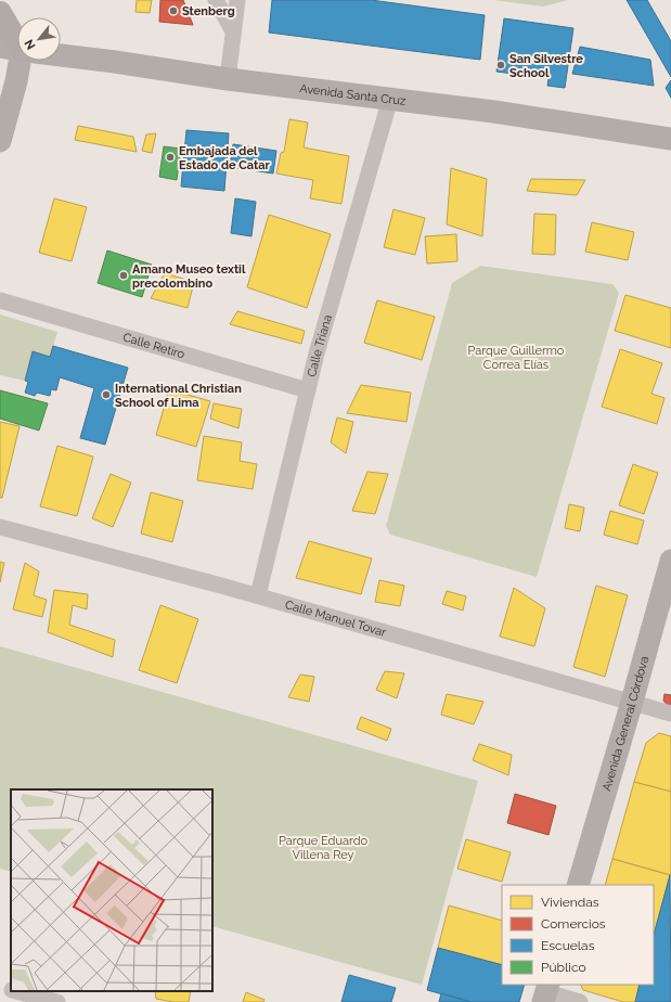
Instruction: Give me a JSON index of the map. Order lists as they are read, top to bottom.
{
  "streets": {
    "main road": ["Avenida Santa Cruz", "Avenida General Córdova"],
    "street": ["Calle Retiro", "Calle Triana", "Calle Manuel Tovar"]
  },
  "crossings": [
    ["Avenida Santa Cruz", "Calle Triana"],
    ["Calle Retiro", "Calle Triana"],
    ["Calle Triana", "Calle Manuel Tovar"],
    ["Calle Manuel Tovar", "Avenida General Córdova"]
  ],
  "parks": ["Parque Guillermo Correa Elías", "Parque Eduardo Villena Rey"],
  "places": [
    "Stenberg",
    "San Silvestre School",
    "Embajada del Estado de Catar",
    "Amano Museo textil precolombino",
    "International Christian School of Lima"
  ],
  "legend": [
    "Viviendas",
    "Comercios",
    "Escuelas",
    "Público"
  ],
  "north": "bottom left"
}
